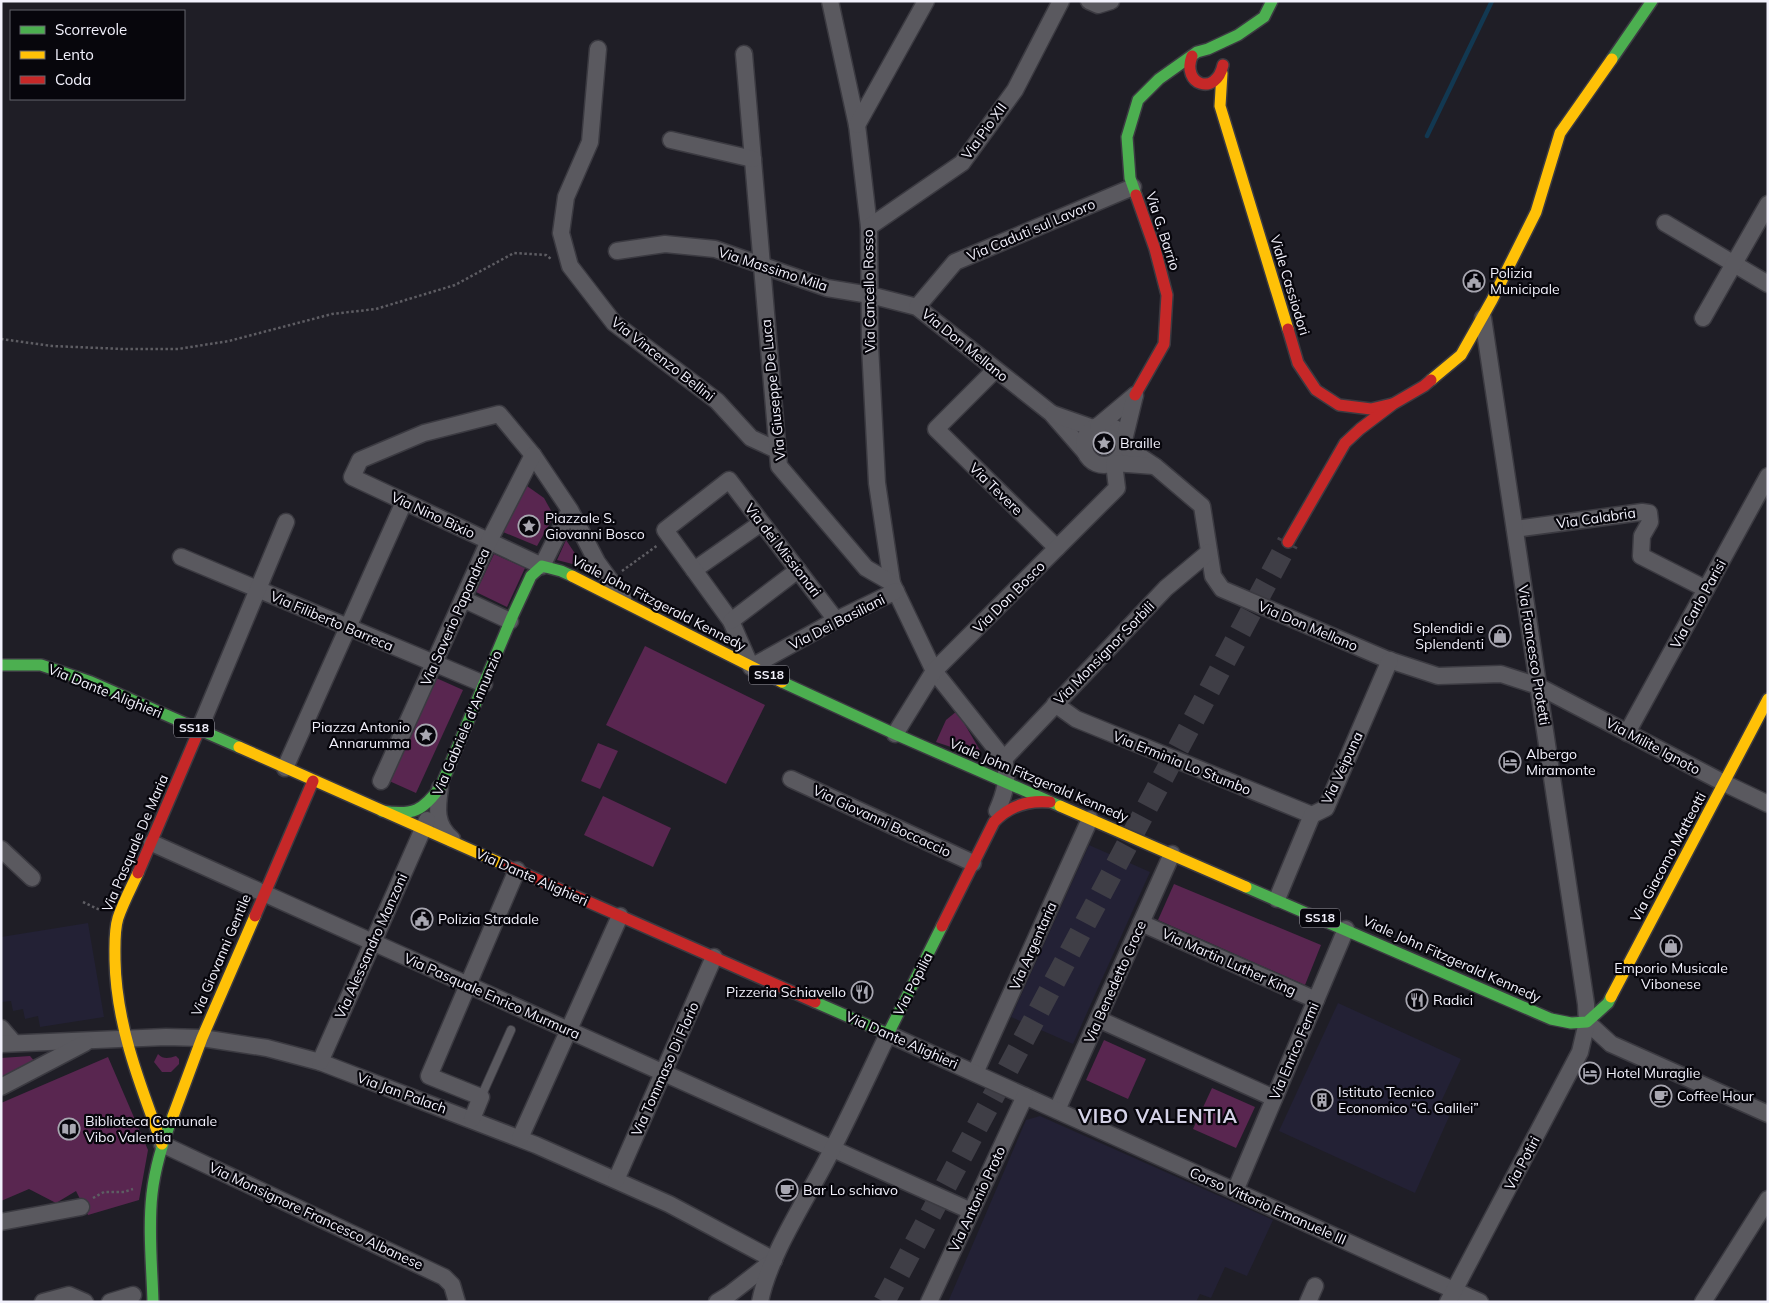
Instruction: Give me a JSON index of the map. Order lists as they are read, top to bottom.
{
  "streets": {
    "main road": [
      "Via G. Barrio",
      "Viale Cassiodori",
      "Viale John Fitzgerald Kennedy",
      "SS18",
      "Via Dante Alighieri",
      "Via Gabriele d'Annunzio",
      "Via Pasquale De Maria",
      "Via Giacomo Matteotti",
      "Via Giovanni Gentile",
      "Via Popilia"
    ],
    "street": [
      "Via Pio XII",
      "Via Caduti sul Lavoro",
      "Via Massimo Mila",
      "Via Cancello Rosso",
      "Via Don Mellano",
      "Via Vincenzo Bellini",
      "Via Giuseppe De Luca",
      "Via Tevere",
      "Via Nino Bixio",
      "Via Calabria",
      "Via dei Missionari",
      "Via Don Bosco",
      "Via Carlo Parisi",
      "Via Saverio Papandrea",
      "Via Filiberto Barreca",
      "Via Dei Basiliani",
      "Via Monsignor Sorbili",
      "Via Francesco Protetti",
      "Via Milite Ignoto",
      "Via Erminia Lo Stumbo",
      "Via Veipuna",
      "Via Giovanni Boccaccio",
      "Via Alessandro Manzoni",
      "Via Argentaria",
      "Via Martin Luther King",
      "Via Benedetto Croce",
      "Via Pasquale Enrico Murmura",
      "Via Enrico Fermi",
      "Via Tommaso Di Florio",
      "Via Jan Palach",
      "Via Potiri",
      "Via Antonio Proto",
      "Corso Vittorio Emanuele III",
      "Via Monsignore Francesco Albanese"
    ]
  },
  "crossings": [
    ["Via Pio XII", "Via Cancello Rosso"],
    ["Via Caduti sul Lavoro", "Via G. Barrio"],
    ["Via Caduti sul Lavoro", "Via Don Mellano"],
    ["Via G. Barrio", "Viale Cassiodori"],
    ["Via Massimo Mila", "Via Cancello Rosso"],
    ["Via Massimo Mila", "Via Don Mellano"],
    ["Via Massimo Mila", "Via Giuseppe De Luca"],
    ["Via Cancello Rosso", "Via Don Mellano"],
    ["Via Cancello Rosso", "Via Giuseppe De Luca"],
    ["Via Cancello Rosso", "Via Dei Basiliani"],
    ["Via Don Mellano", "Via Tevere"],
    ["Via Don Mellano", "Via Don Bosco"],
    ["Via Don Mellano", "Via Monsignor Sorbili"],
    ["Via Don Mellano", "Via Francesco Protetti"],
    ["Via Don Mellano", "Via Milite Ignoto"],
    ["Via Don Mellano", "Via Veipuna"],
    ["Via Vincenzo Bellini", "Via Giuseppe De Luca"],
    ["Via Giuseppe De Luca", "Via Dei Basiliani"],
    ["Via Tevere", "Via Don Bosco"],
    ["Via Nino Bixio", "Viale John Fitzgerald Kennedy"],
    ["Via Nino Bixio", "Via Saverio Papandrea"],
    ["Via Calabria", "Via Carlo Parisi"],
    ["Via Calabria", "Via Francesco Protetti"],
    ["Via dei Missionari", "Via Dei Basiliani"],
    ["Via Don Bosco", "Viale John Fitzgerald Kennedy"],
    ["Viale John Fitzgerald Kennedy", "Via Dei Basiliani"],
    ["Viale John Fitzgerald Kennedy", "Via Francesco Protetti"],
    ["Viale John Fitzgerald Kennedy", "Via Veipuna"],
    ["Viale John Fitzgerald Kennedy", "Via Giacomo Matteotti"],
    ["Viale John Fitzgerald Kennedy", "Via Argentaria"],
    ["Viale John Fitzgerald Kennedy", "Via Benedetto Croce"],
    ["Viale John Fitzgerald Kennedy", "Via Popilia"],
    ["Viale John Fitzgerald Kennedy", "Via Enrico Fermi"],
    ["Viale John Fitzgerald Kennedy", "Via Potiri"],
    ["Via Carlo Parisi", "Via Milite Ignoto"],
    ["Via Saverio Papandrea", "Via Filiberto Barreca"],
    ["Via Filiberto Barreca", "Via Gabriele d'Annunzio"],
    ["Via Monsignor Sorbili", "Via Erminia Lo Stumbo"],
    ["Via Francesco Protetti", "Via Milite Ignoto"],
    ["Via Francesco Protetti", "Via Giacomo Matteotti"],
    ["Via Francesco Protetti", "Via Potiri"],
    ["Via Dante Alighieri", "Via Gabriele d'Annunzio"],
    ["Via Dante Alighieri", "Via Pasquale De Maria"],
    ["Via Dante Alighieri", "Via Alessandro Manzoni"],
    ["Via Dante Alighieri", "Via Argentaria"],
    ["Via Dante Alighieri", "Via Giovanni Gentile"],
    ["Via Dante Alighieri", "Via Benedetto Croce"],
    ["Via Dante Alighieri", "Via Popilia"],
    ["Via Dante Alighieri", "Via Tommaso Di Florio"],
    ["Via Dante Alighieri", "Via Antonio Proto"],
    ["Via Dante Alighieri", "Corso Vittorio Emanuele III"],
    ["Via Gabriele d'Annunzio", "Via Alessandro Manzoni"],
    ["Via Milite Ignoto", "Via Giacomo Matteotti"],
    ["Via Erminia Lo Stumbo", "Via Veipuna"],
    ["Via Giovanni Boccaccio", "Via Popilia"],
    ["Via Pasquale De Maria", "Via Giovanni Gentile"],
    ["Via Pasquale De Maria", "Via Pasquale Enrico Murmura"],
    ["Via Pasquale De Maria", "Via Jan Palach"],
    ["Via Pasquale De Maria", "Via Monsignore Francesco Albanese"],
    ["Via Giacomo Matteotti", "Via Potiri"],
    ["Via Alessandro Manzoni", "Via Pasquale Enrico Murmura"],
    ["Via Alessandro Manzoni", "Via Jan Palach"],
    ["Via Giovanni Gentile", "Via Pasquale Enrico Murmura"],
    ["Via Giovanni Gentile", "Via Jan Palach"],
    ["Via Giovanni Gentile", "Via Monsignore Francesco Albanese"],
    ["Via Martin Luther King", "Via Benedetto Croce"],
    ["Via Martin Luther King", "Via Enrico Fermi"],
    ["Via Benedetto Croce", "Corso Vittorio Emanuele III"],
    ["Via Popilia", "Via Pasquale Enrico Murmura"],
    ["Via Popilia", "Via Jan Palach"],
    ["Via Pasquale Enrico Murmura", "Via Tommaso Di Florio"],
    ["Via Pasquale Enrico Murmura", "Via Antonio Proto"],
    ["Via Enrico Fermi", "Corso Vittorio Emanuele III"],
    ["Via Tommaso Di Florio", "Via Jan Palach"],
    ["Via Potiri", "Corso Vittorio Emanuele III"]
  ],
  "districts": ["VIBO VALENTIA"],
  "places": {
    "public building": ["Polizia Municipale", "Polizia Stradale"],
    "place": ["Braille", "Piazzale S. Giovanni Bosco", "Piazza Antonio Annarumma"],
    "shop": ["Splendidi e Splendenti", "Emporio Musicale Vibonese"],
    "hotel": ["Albergo Miramonte", "Hotel Muraglie"],
    "restaurant": ["Pizzeria Schiavello", "Radici"],
    "cafe": ["Coffee Hour", "Bar Lo schiavo"],
    "building": ["Istituto Tecnico Economico “G. Galilei”"],
    "library": ["Biblioteca Comunale Vibo Valentia"]
  },
  "legend": ["Scorrevole", "Lento", "Coda"]
}
